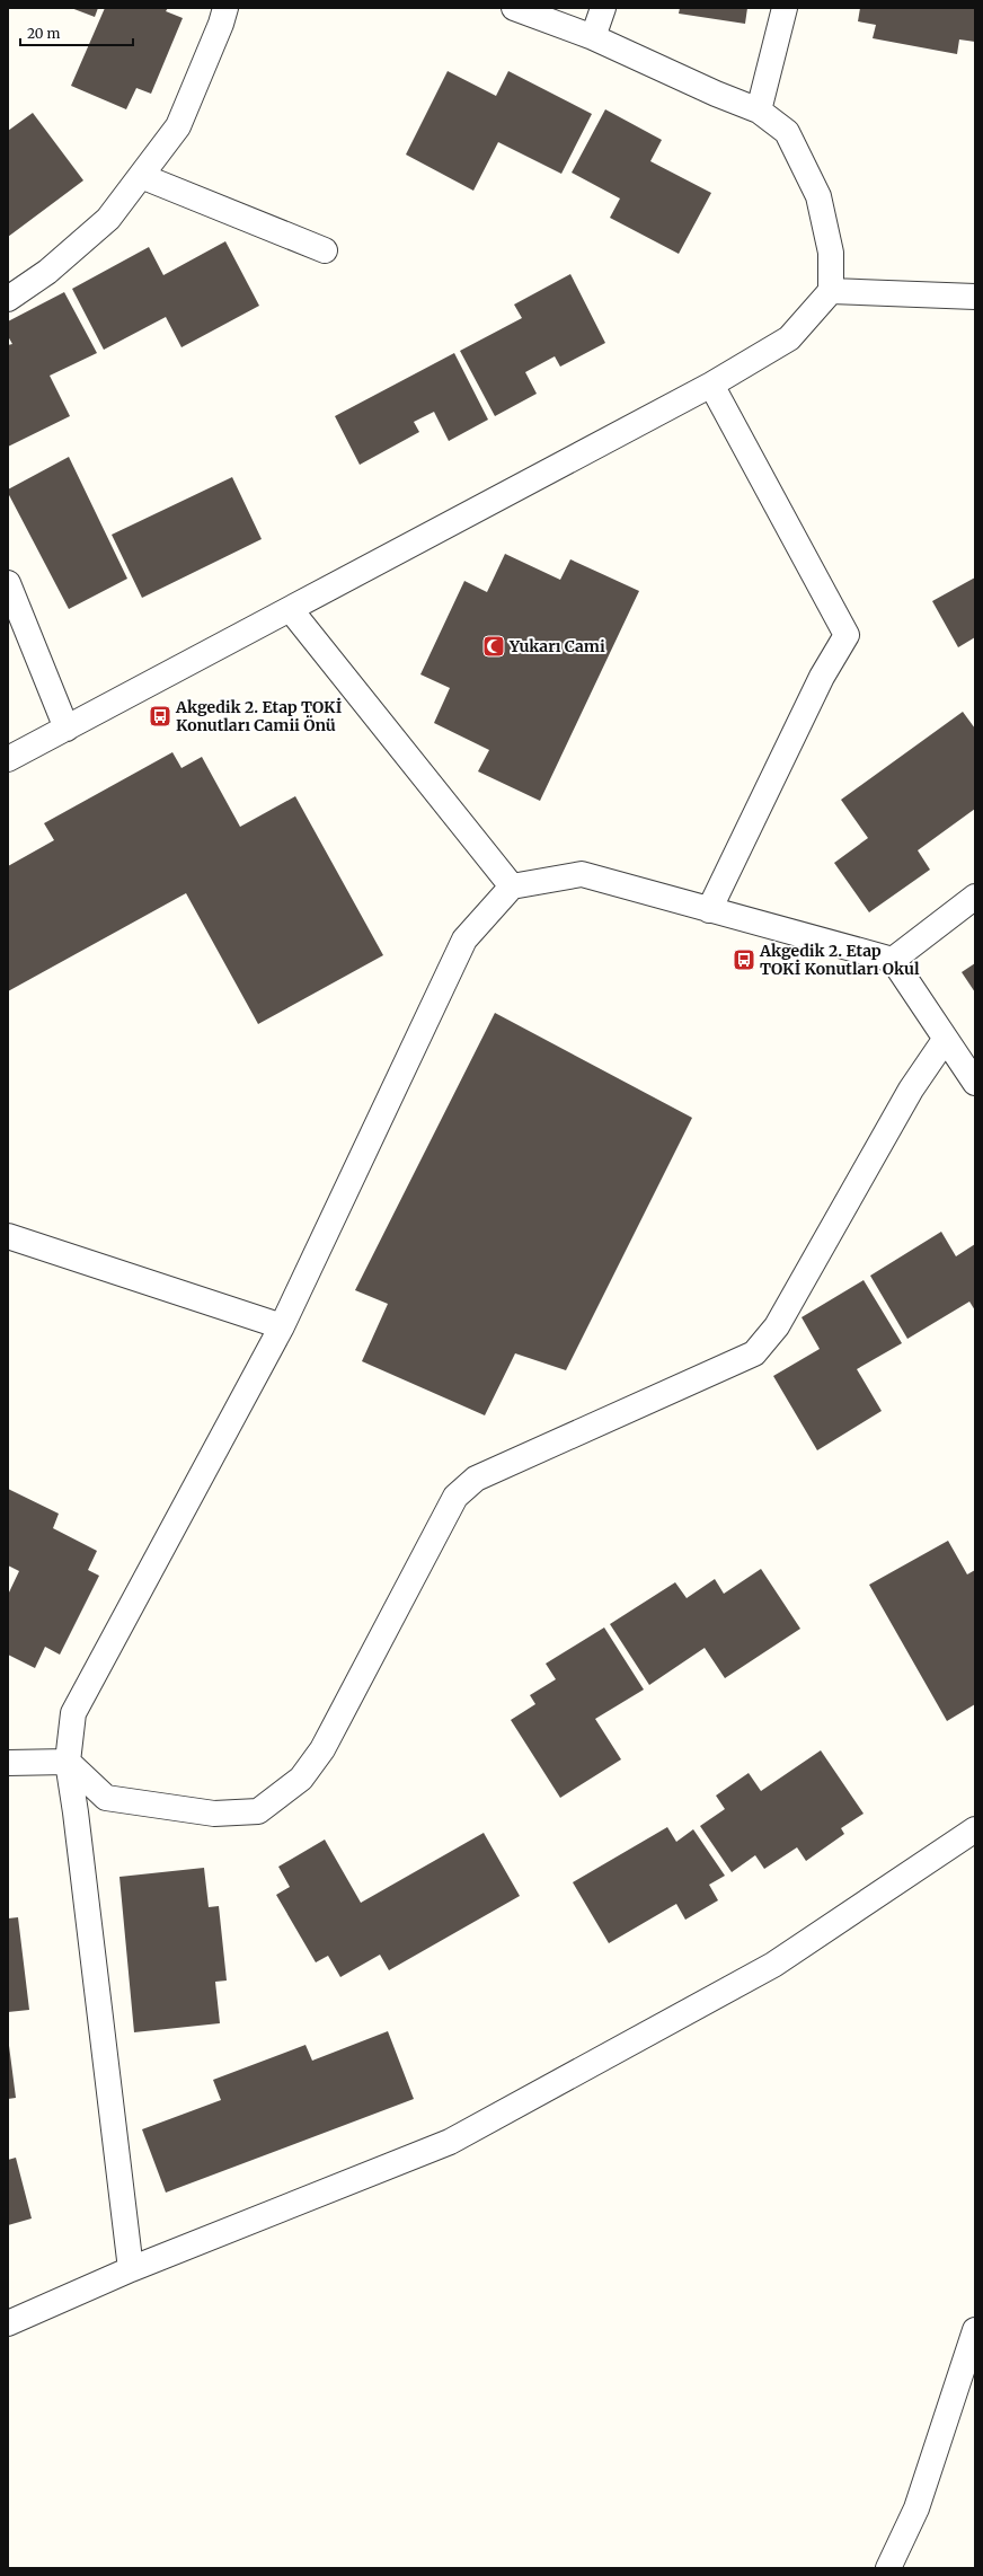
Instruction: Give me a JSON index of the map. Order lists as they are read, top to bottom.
{
  "places": {
    "mosque": ["Yukarı Cami"],
    "bus stop": ["Akgedik 2. Etap TOKİ Konutları Camii Önü", "Akgedik 2. Etap TOKİ Konutları Okul"]
  },
  "scale_bar": "20 m"
}
